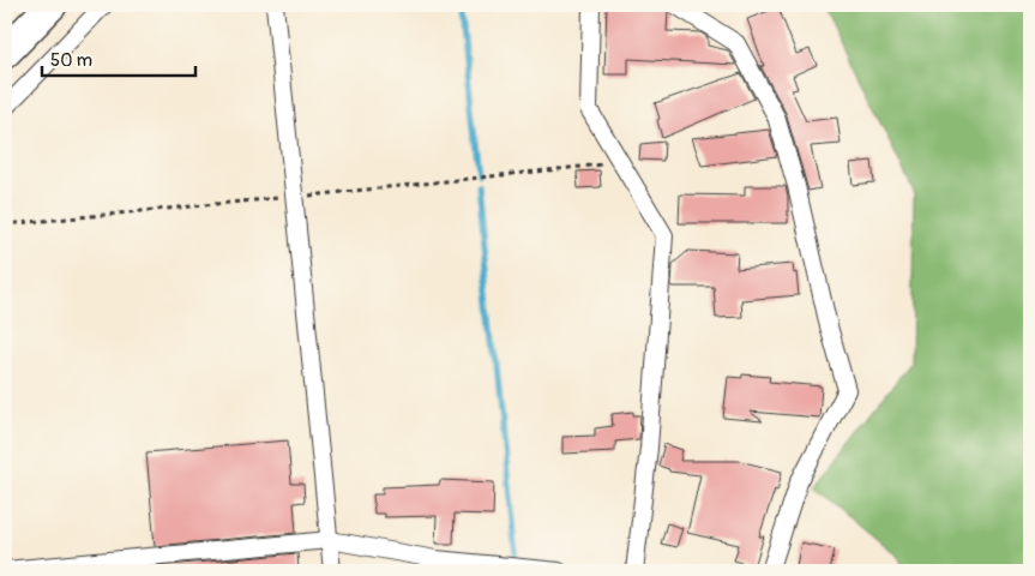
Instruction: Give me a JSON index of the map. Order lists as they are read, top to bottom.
{
  "scale_bar": "50 m"
}
